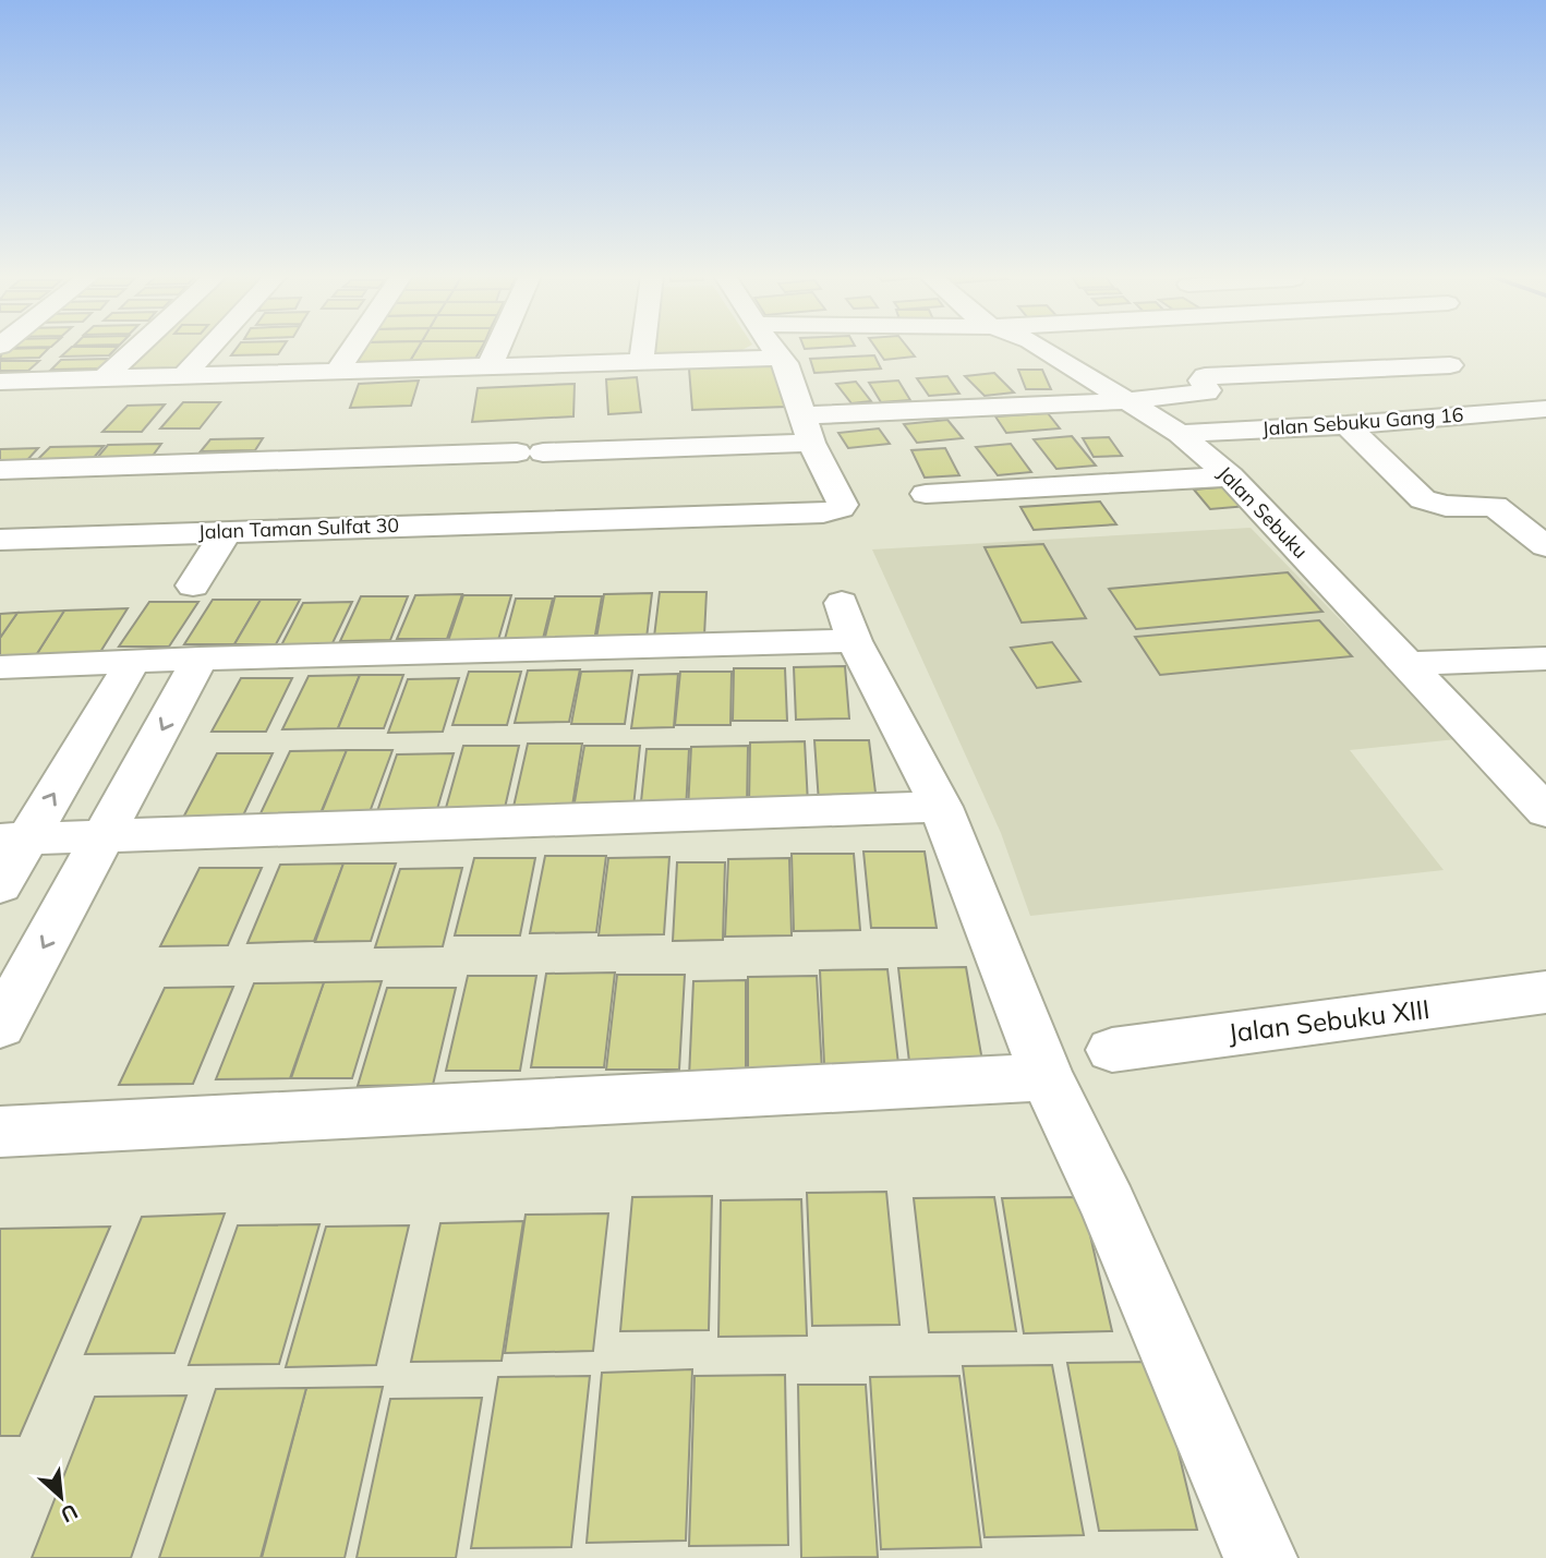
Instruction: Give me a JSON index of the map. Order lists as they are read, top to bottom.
{
  "streets": {
    "street": [
      "Jalan Sebuku Gang 16",
      "Jalan Sebuku",
      "Jalan Taman Sulfat 30",
      "Jalan Sebuku XIII"
    ]
  },
  "crossings": [
    ["Jalan Sebuku Gang 16", "Jalan Sebuku"]
  ],
  "north": "bottom right"
}
